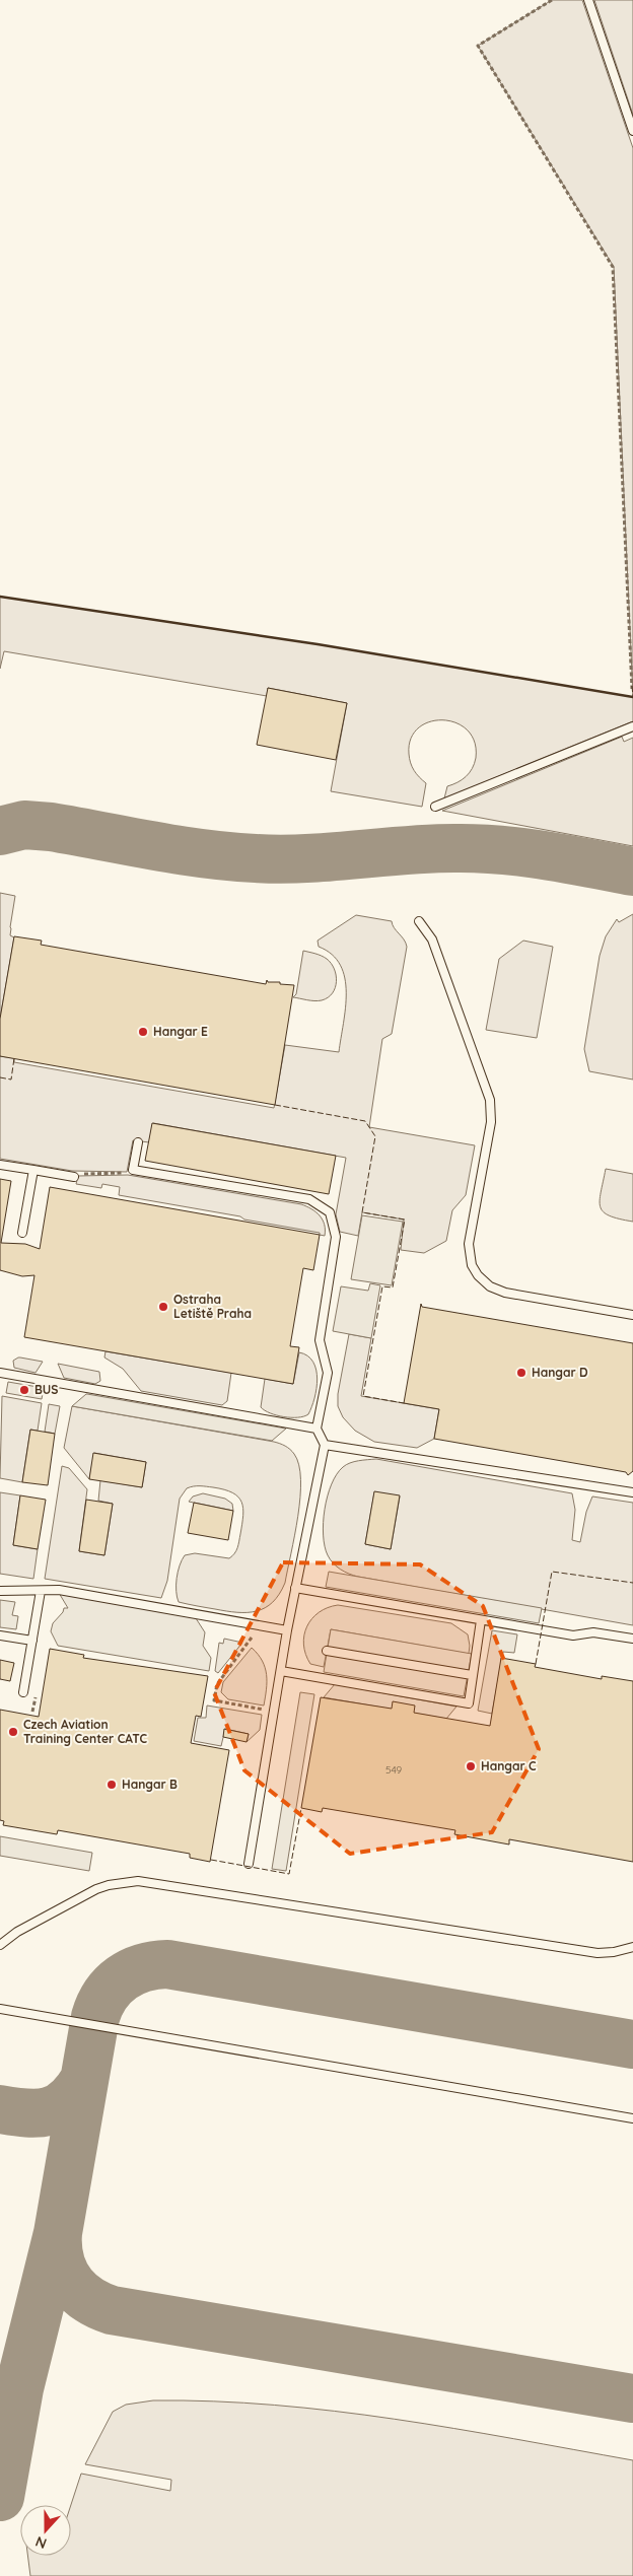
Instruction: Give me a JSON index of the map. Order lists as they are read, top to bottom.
{
  "places": [
    "Hangar E",
    "Ostraha Letiště Praha",
    "Hangar D",
    "BUS",
    "Czech Aviation Training Center CATC",
    "Hangar C",
    "Hangar B"
  ],
  "house_numbers": ["549"],
  "north": "bottom"
}
